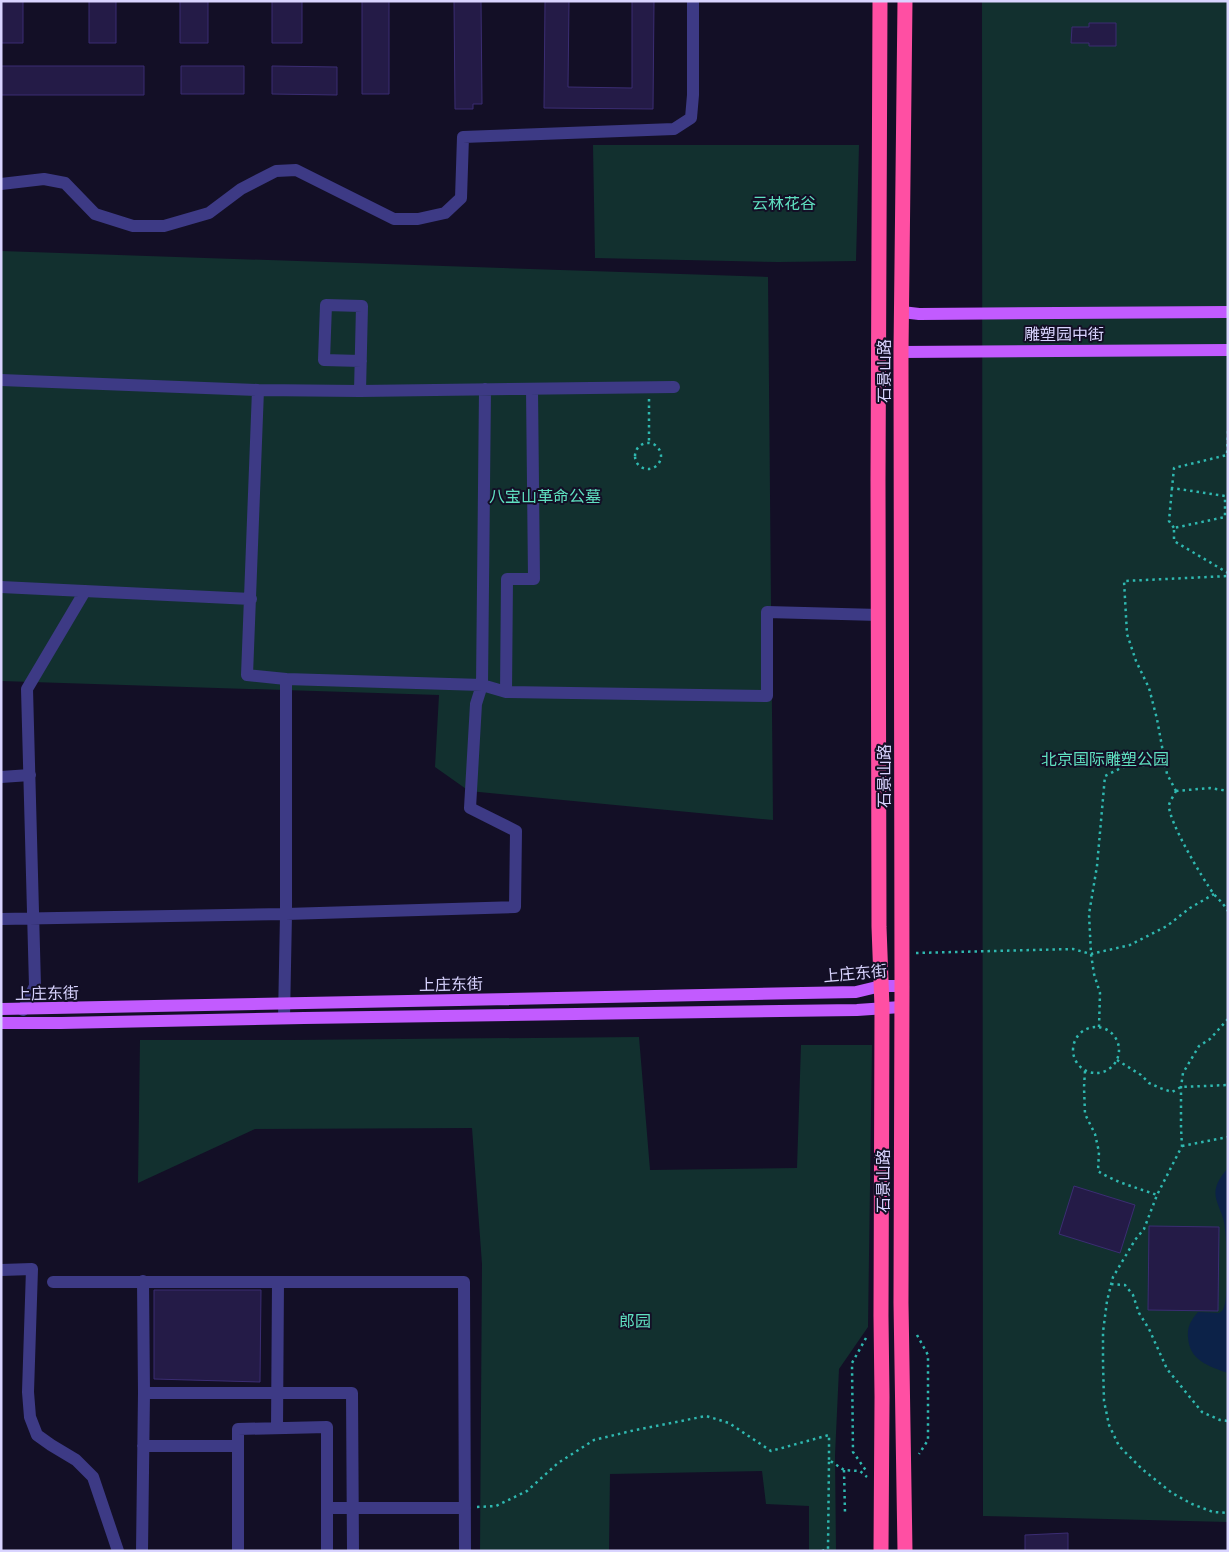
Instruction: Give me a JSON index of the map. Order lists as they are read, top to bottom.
{
  "streets": {
    "highway": ["石景山路"],
    "main road": ["雕塑园中街", "上庄东街"]
  },
  "crossings": [
    ["雕塑园中街", "石景山路"],
    ["石景山路", "上庄东街"]
  ],
  "parks": [
    "云林花谷",
    "八宝山革命公墓",
    "北京国际雕塑公园",
    "郎园"
  ]
}
